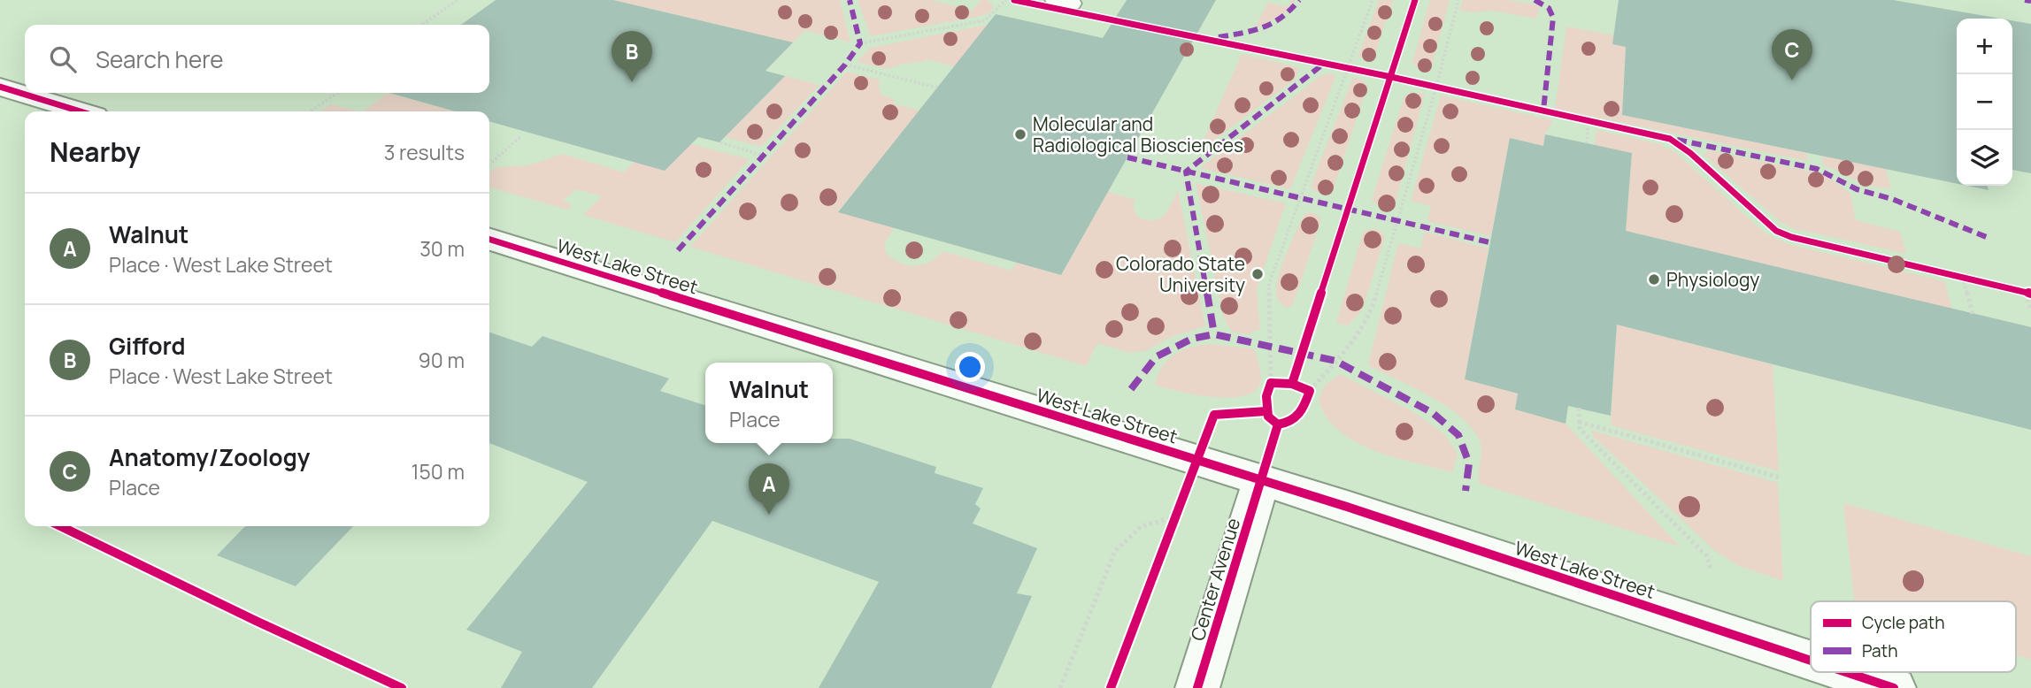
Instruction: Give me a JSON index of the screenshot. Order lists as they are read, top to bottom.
{
  "streets": {
    "street": ["West Lake Street", "Center Avenue"]
  },
  "crossings": [
    ["West Lake Street", "Center Avenue"]
  ],
  "places": ["Molecular and Radiological Biosciences", "Colorado State University", "Physiology"],
  "legend": ["Cycle path", "Path"],
  "page": {
    "map_buttons": ["+", "−"],
    "search": "Search here",
    "pins": ["C", "B", "A"],
    "heading": ["Nearby", "3 results"],
    "list": [
      {
        "mark": "A",
        "name": "Walnut",
        "note": "Place · West Lake Street",
        "value": "30 m"
      },
      {
        "mark": "B",
        "name": "Gifford",
        "note": "Place · West Lake Street",
        "value": "90 m"
      },
      {
        "mark": "C",
        "name": "Anatomy/Zoology",
        "note": "Place",
        "value": "150 m"
      }
    ],
    "popup": ["Walnut", "Place"]
  }
}
